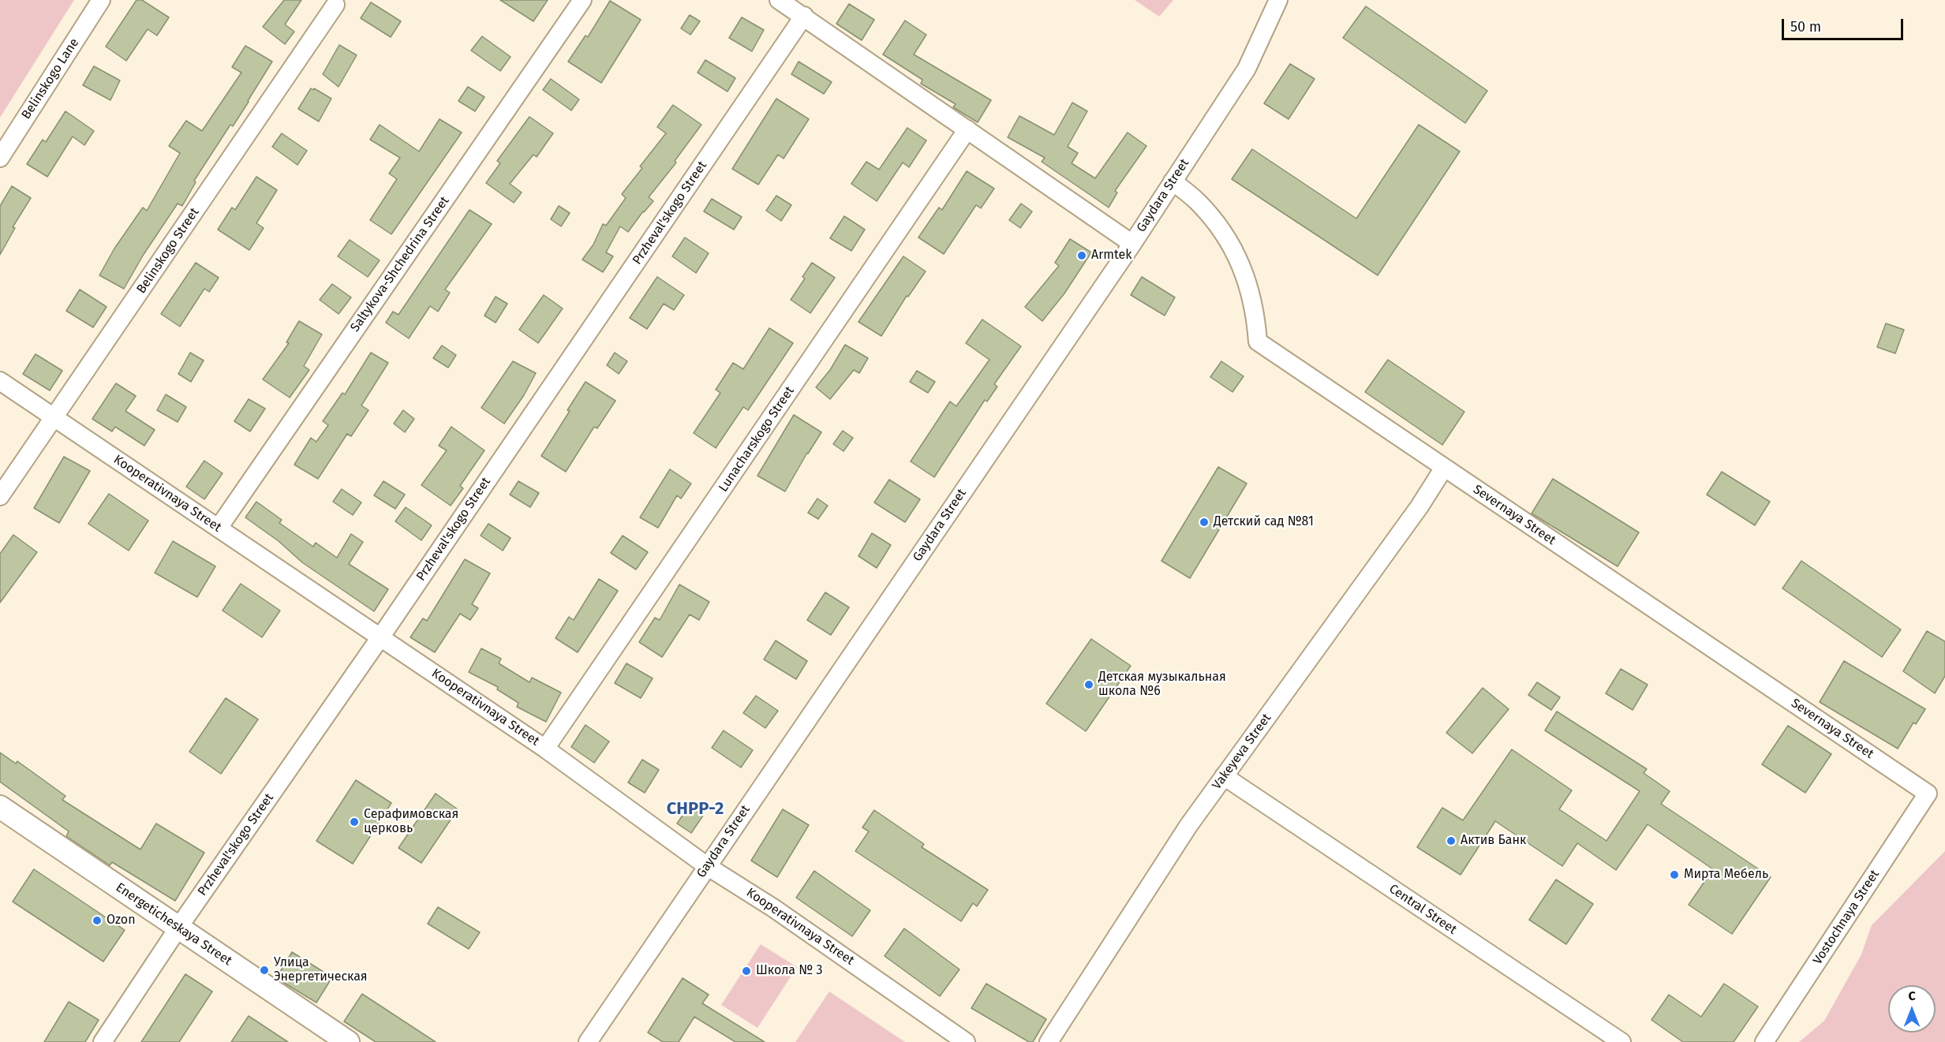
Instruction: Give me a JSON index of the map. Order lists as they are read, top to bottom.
{
  "streets": {
    "street": [
      "Belinskogo Lane",
      "Gaydara Street",
      "Przheval'skogo Street",
      "Belinskogo Street",
      "Saltykova-Shchedrina Street",
      "Lunacharskogo Street",
      "Kooperativnaya Street",
      "Severnaya Street",
      "Vakeyeva Street",
      "Central Street",
      "Vostochnaya Street",
      "Energeticheskaya Street"
    ]
  },
  "crossings": [
    ["Gaydara Street", "Kooperativnaya Street"],
    ["Gaydara Street", "Severnaya Street"],
    ["Przheval'skogo Street", "Kooperativnaya Street"],
    ["Przheval'skogo Street", "Energeticheskaya Street"],
    ["Belinskogo Street", "Kooperativnaya Street"],
    ["Saltykova-Shchedrina Street", "Kooperativnaya Street"],
    ["Lunacharskogo Street", "Kooperativnaya Street"],
    ["Severnaya Street", "Vakeyeva Street"],
    ["Severnaya Street", "Vostochnaya Street"],
    ["Vakeyeva Street", "Central Street"]
  ],
  "districts": ["CHPP-2"],
  "places": [
    "Armtek",
    "Детский сад №81",
    "Детская музыкальная школа №6",
    "Серафимовская церковь",
    "Актив Банк",
    "Мирта Мебель",
    "Ozon",
    "Улица Энергетическая",
    "Школа № 3"
  ],
  "scale_bar": "50 m",
  "north": "top"
}
